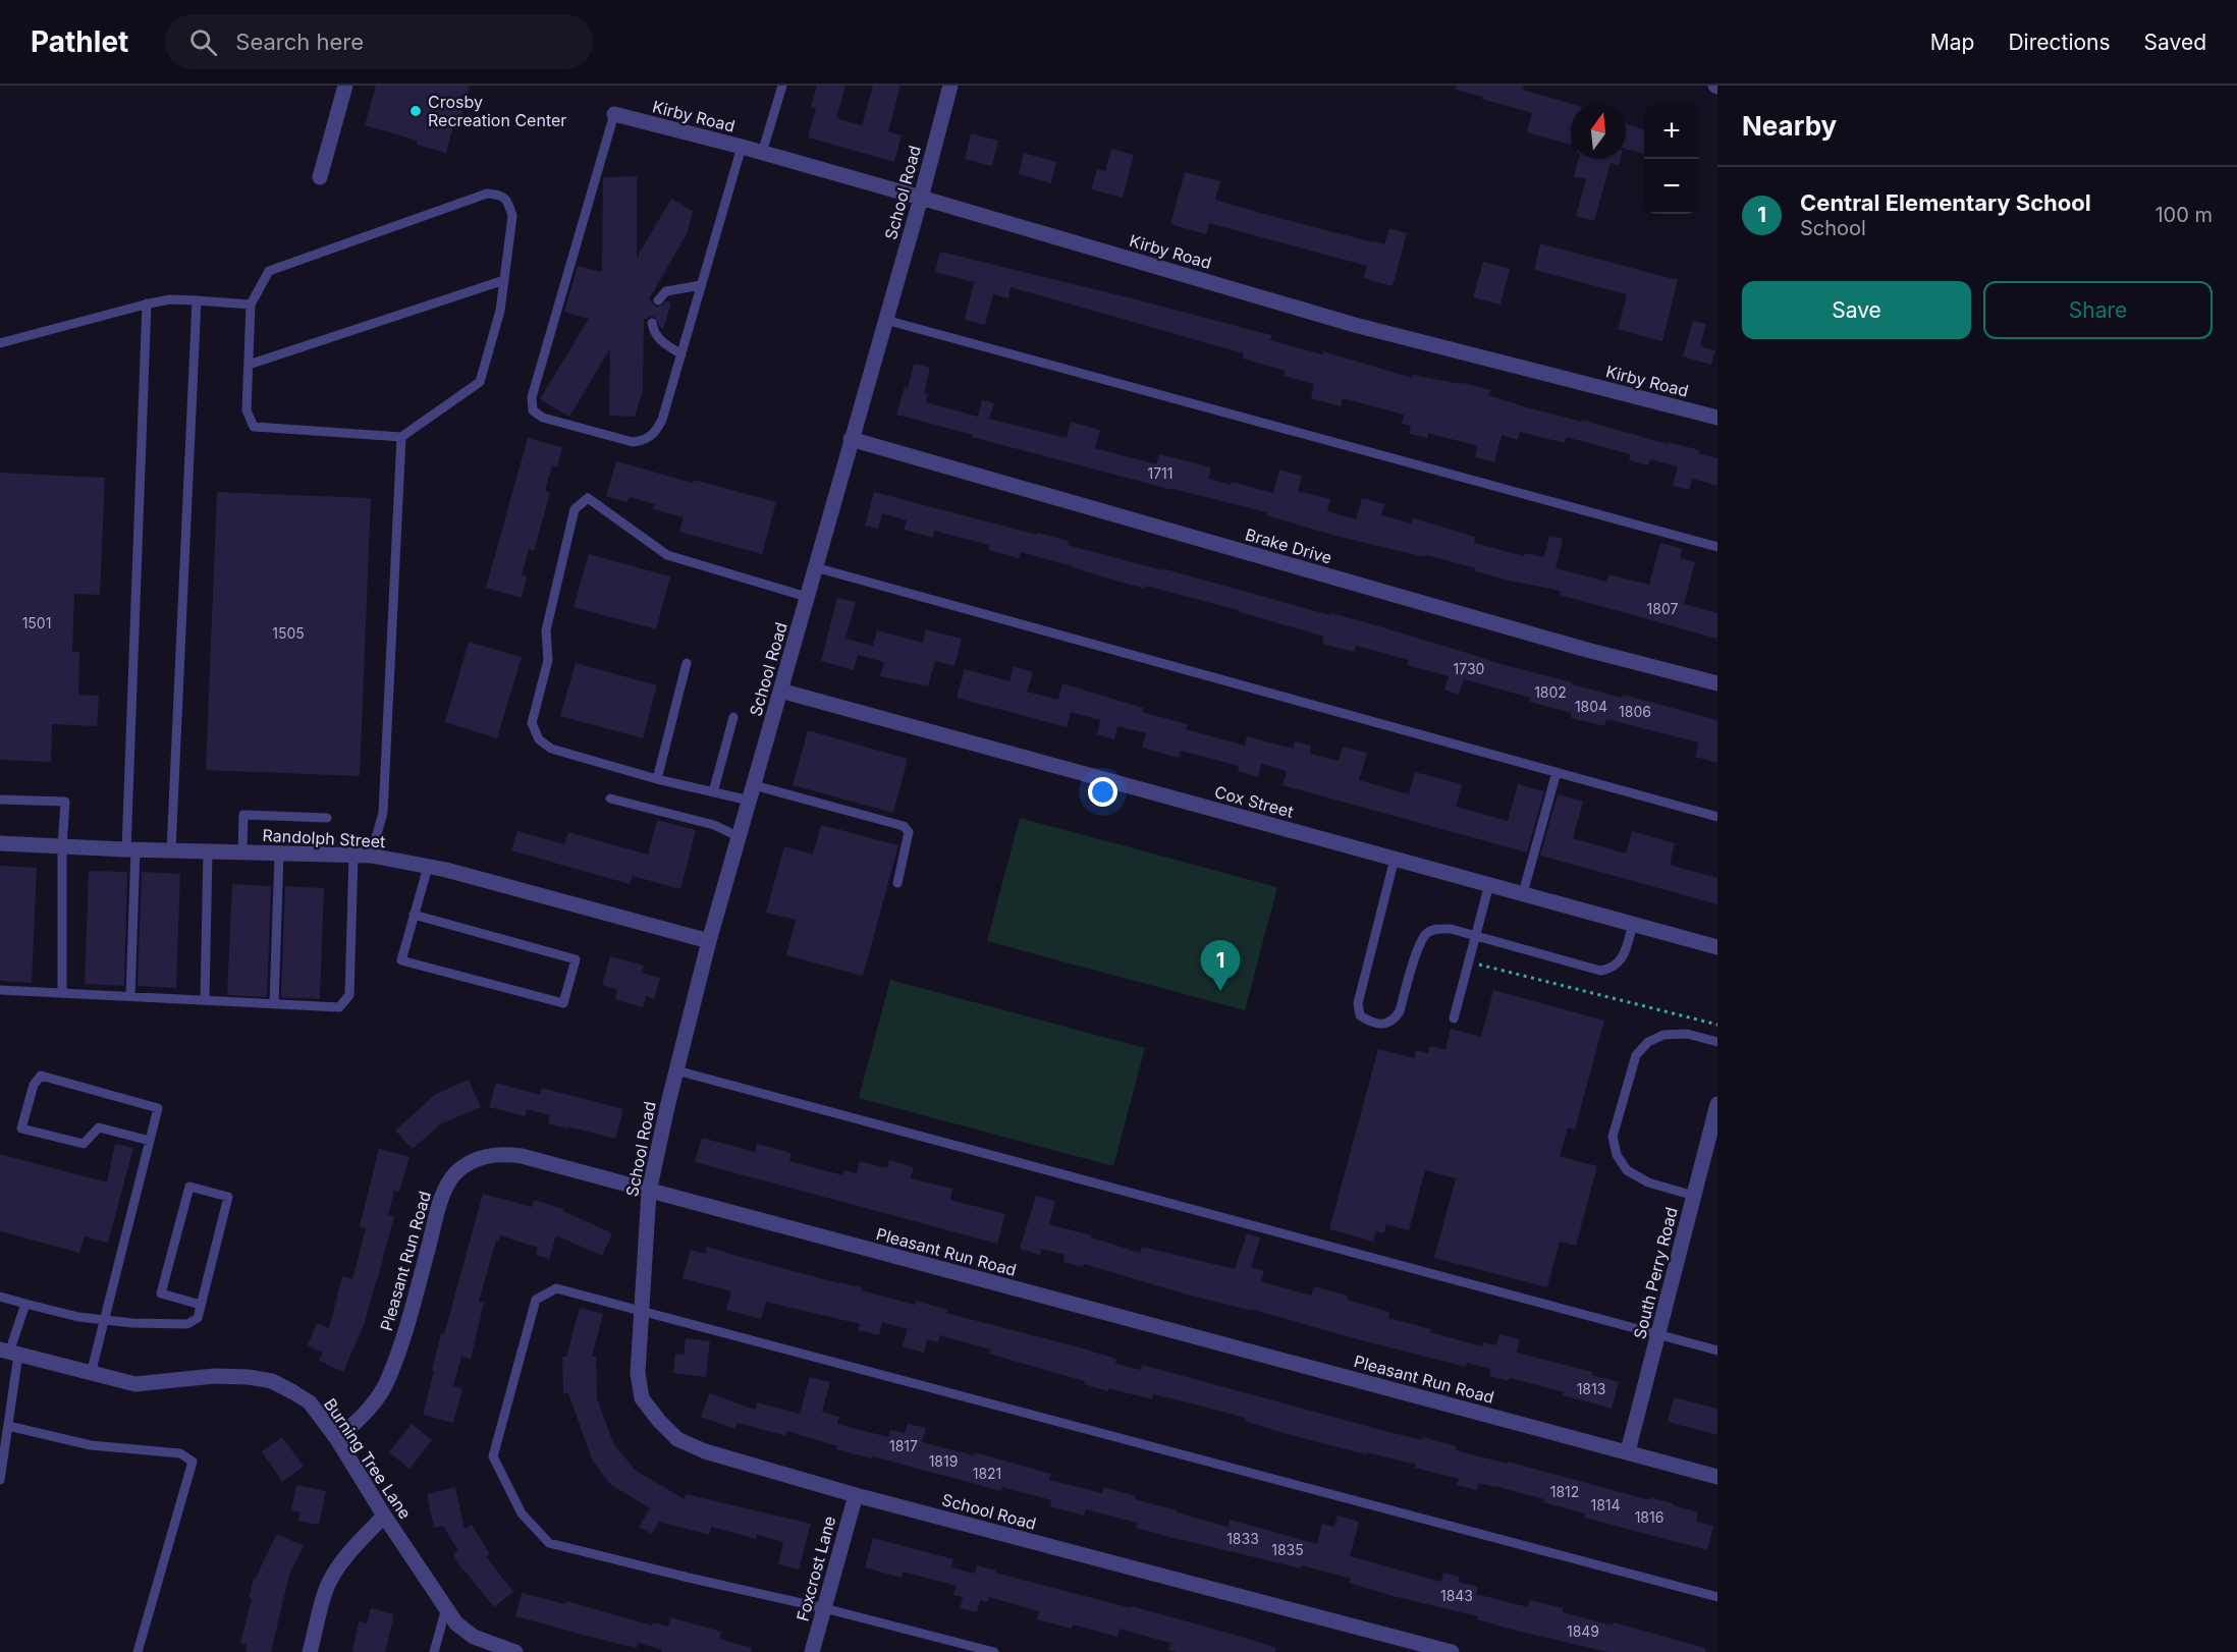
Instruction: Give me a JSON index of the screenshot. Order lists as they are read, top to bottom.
{
  "streets": {
    "street": [
      "Kirby Road",
      "School Road",
      "Brake Drive",
      "Cox Street",
      "Randolph Street",
      "Pleasant Run Road",
      "South Perry Road",
      "Burning Tree Lane",
      "Foxcrost Lane"
    ]
  },
  "crossings": [
    ["Kirby Road", "School Road"],
    ["School Road", "Brake Drive"],
    ["School Road", "Cox Street"],
    ["School Road", "Randolph Street"],
    ["School Road", "Pleasant Run Road"],
    ["School Road", "Foxcrost Lane"],
    ["Pleasant Run Road", "South Perry Road"],
    ["Pleasant Run Road", "Burning Tree Lane"]
  ],
  "places": ["Crosby Recreation Center"],
  "house_numbers": [
    "1711",
    "1807",
    "1501",
    "1505",
    "1730",
    "1802",
    "1804",
    "1806",
    "1813",
    "1817",
    "1819",
    "1821",
    "1812",
    "1814",
    "1816",
    "1833",
    "1835",
    "1843",
    "1849"
  ],
  "north": "top",
  "page": {
    "header": "Pathlet",
    "search": "Search here",
    "nav": ["Map", "Directions", "Saved"],
    "heading": "Nearby",
    "map_buttons": ["+", "−"],
    "list": [
      {
        "mark": "1",
        "name": "Central Elementary School",
        "note": "School",
        "value": "100 m"
      }
    ],
    "buttons": ["Save", "Share"],
    "pins": "1"
  }
}
